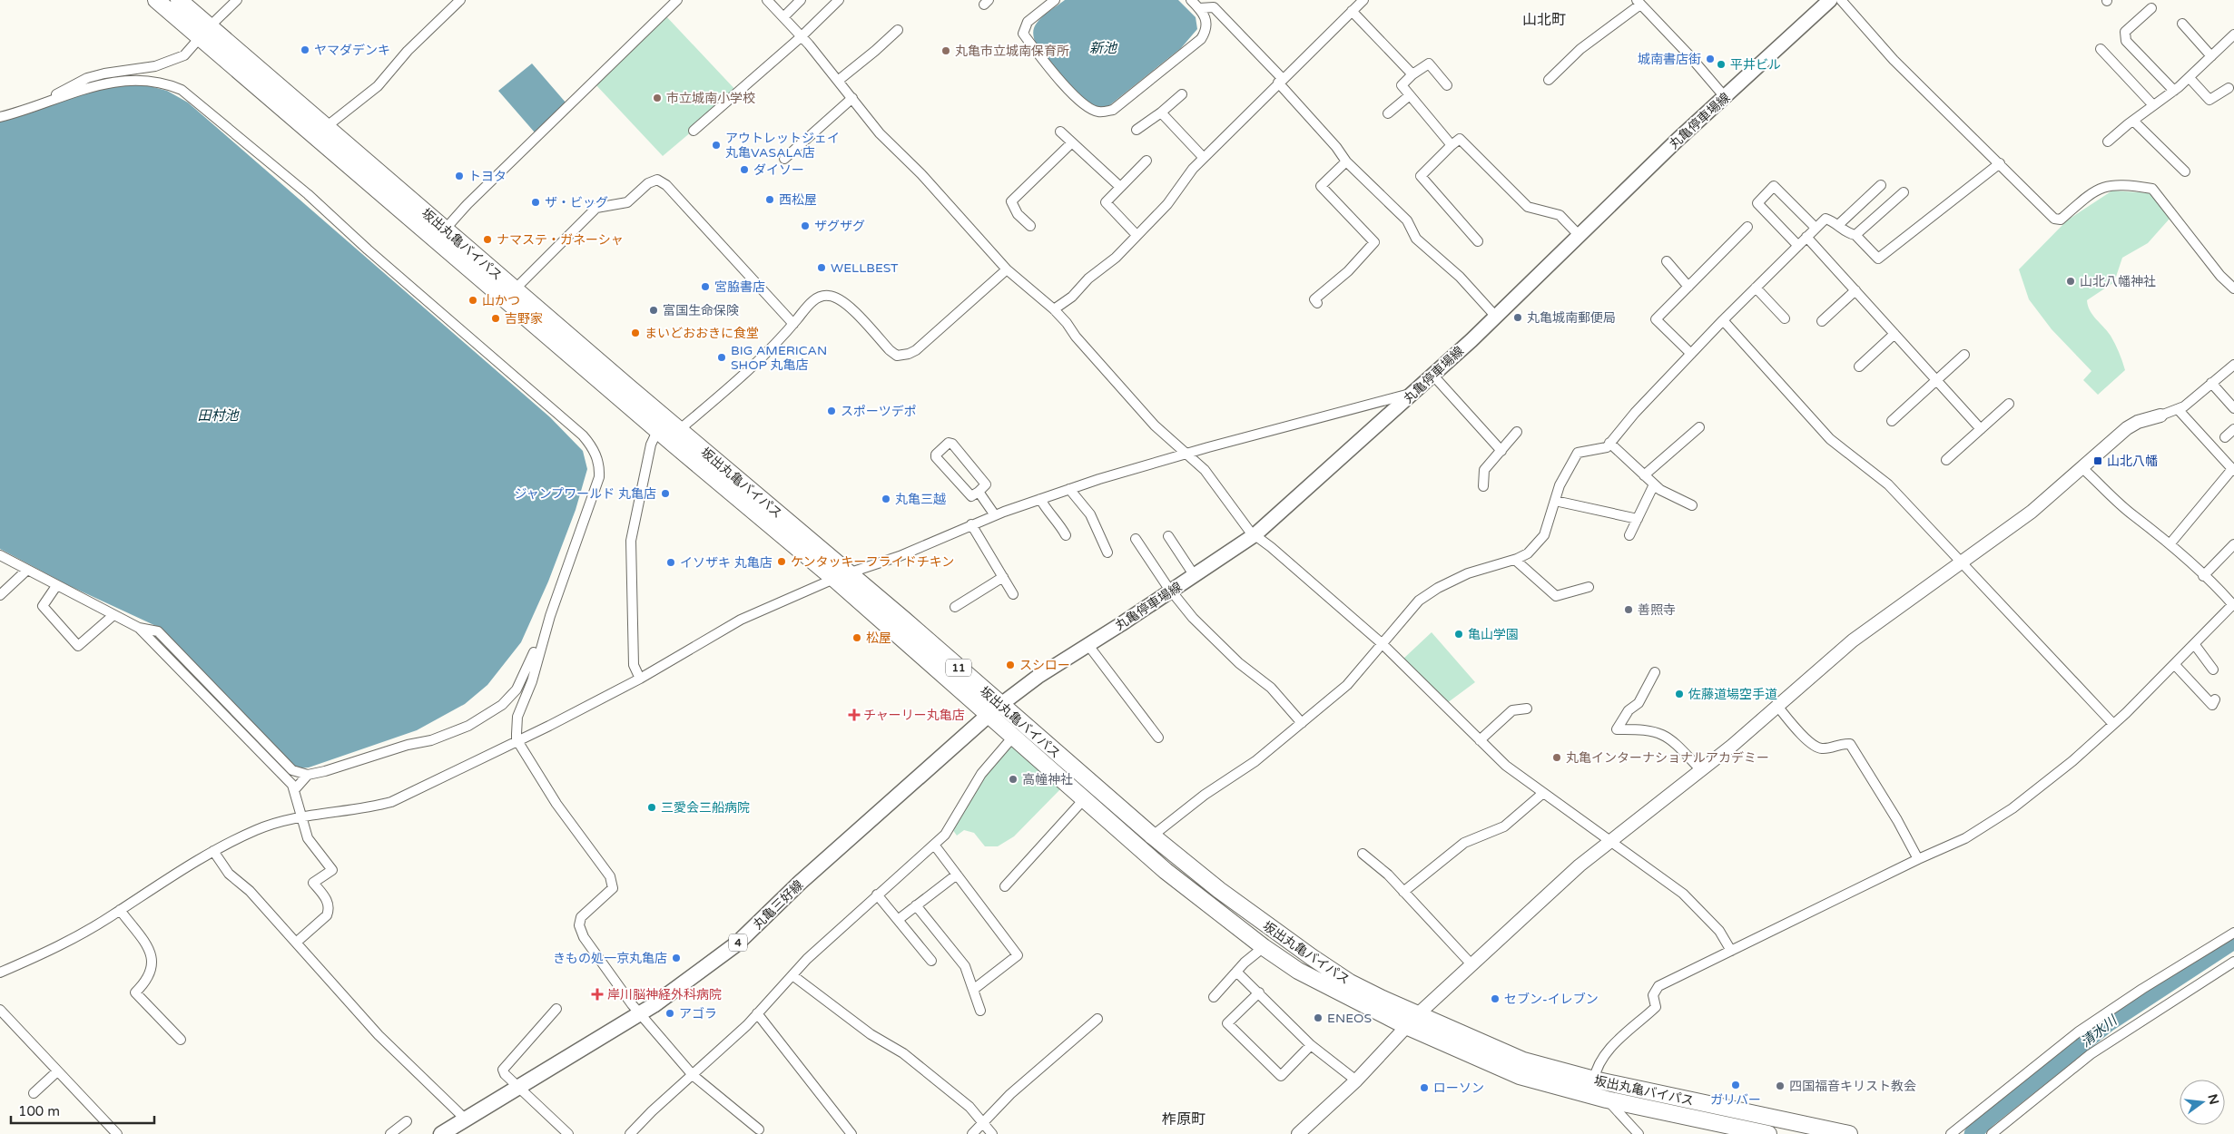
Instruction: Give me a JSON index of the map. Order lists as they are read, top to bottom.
{
  "streets": {
    "highway": ["坂出丸亀バイパス", "11"],
    "main road": ["丸亀停車場線", "丸亀三好線", "4"]
  },
  "crossings": [
    ["丸亀停車場線", "坂出丸亀バイパス"],
    ["丸亀停車場線", "丸亀三好線"],
    ["坂出丸亀バイパス", "丸亀三好線"]
  ],
  "districts": ["山北町", "柞原町"],
  "water": ["新池", "田村池", "清水川"],
  "places": {
    "other": [
      "ヤマダデンキ",
      "丸亀市立城南保育所",
      "城南書店街",
      "平井ビル",
      "市立城南小学校",
      "アウトレットジェイ 丸亀VASALA店",
      "ダイソー",
      "トヨタ",
      "西松屋",
      "ザ・ビッグ",
      "ザグザグ",
      "ナマステ・ガネーシャ",
      "WELLBEST",
      "山北八幡神社",
      "宮脇書店",
      "山かつ",
      "富国生命保険",
      "丸亀城南郵便局",
      "吉野家",
      "まいどおおきに食堂",
      "BIG AMERICAN SHOP 丸亀店",
      "スポーツデポ",
      "ジャンプワールド 丸亀店",
      "丸亀三越",
      "ケンタッキーフライドチキン",
      "イソザキ 丸亀店",
      "善照寺",
      "亀山学園",
      "松屋",
      "スシロー",
      "佐藤道場空手道",
      "丸亀インターナショナルアカデミー",
      "高幢神社",
      "三愛会三船病院",
      "きもの処一京丸亀店",
      "セブン-イレブン",
      "アゴラ",
      "ENEOS",
      "ガリバー",
      "四国福音キリスト教会",
      "ローソン"
    ],
    "transit": ["山北八幡"],
    "health": ["チャーリー丸亀店", "岸川脳神経外科病院"]
  },
  "scale_bar": "100 m",
  "north": "right"
}
